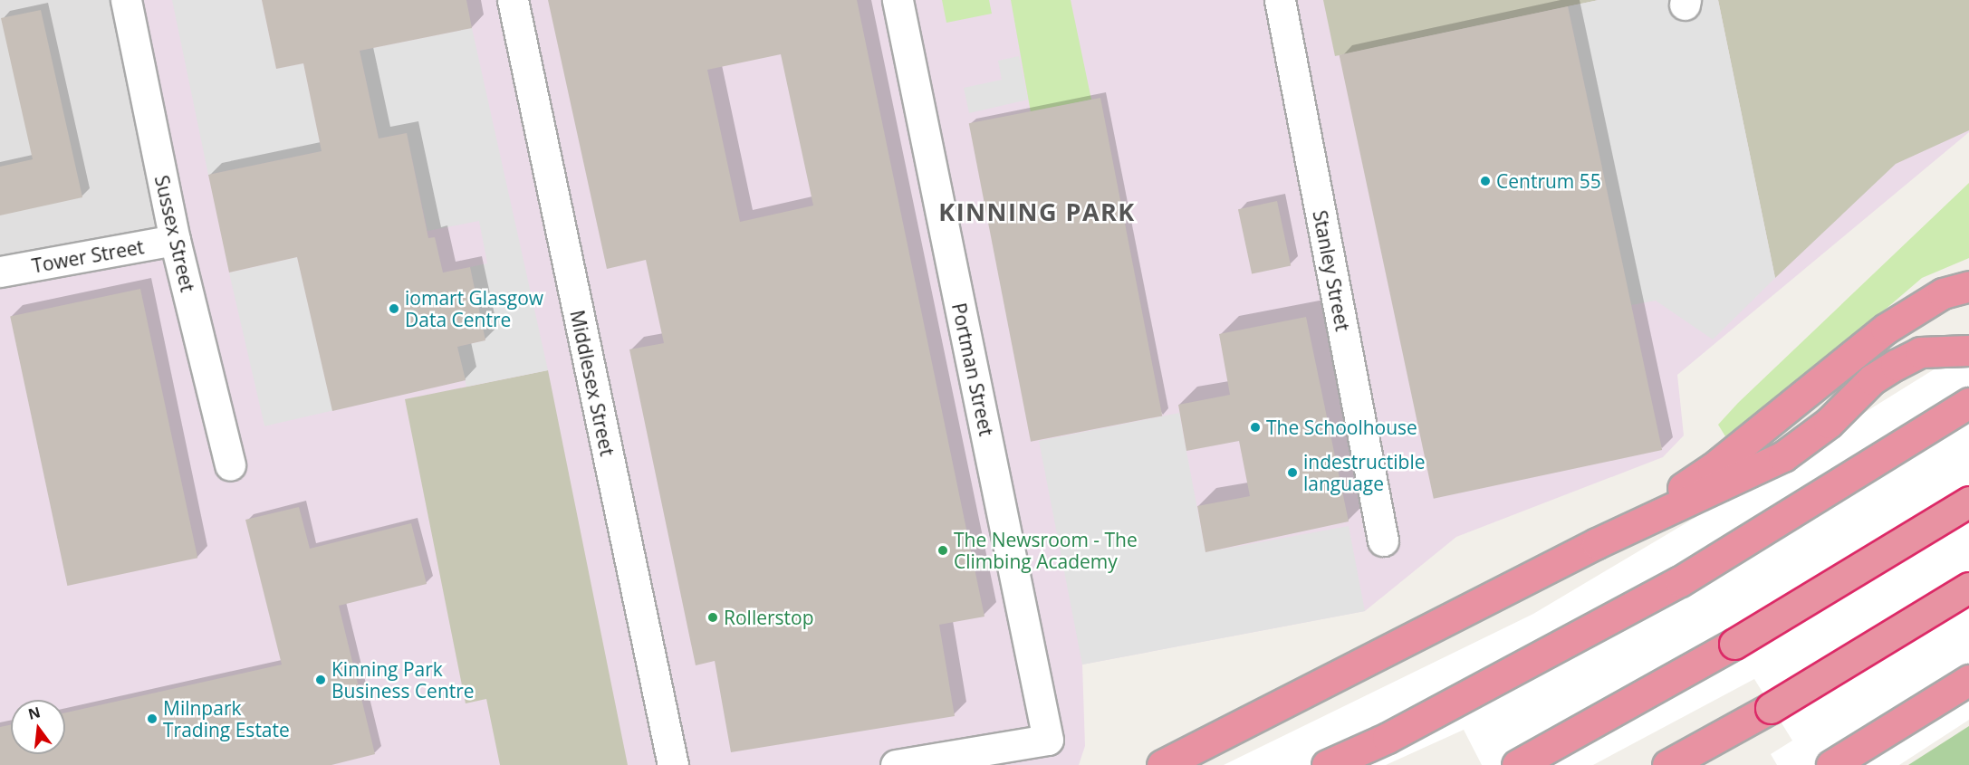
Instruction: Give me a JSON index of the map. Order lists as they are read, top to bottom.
{
  "streets": {
    "street": [
      "Sussex Street",
      "Tower Street",
      "Stanley Street",
      "Portman Street",
      "Middlesex Street"
    ]
  },
  "crossings": [
    ["Sussex Street", "Tower Street"]
  ],
  "districts": ["KINNING PARK"],
  "places": [
    "Centrum 55",
    "iomart Glasgow Data Centre",
    "The Schoolhouse",
    "indestructible language",
    "The Newsroom - The Climbing Academy",
    "Rollerstop",
    "Kinning Park Business Centre",
    "Milnpark Trading Estate"
  ],
  "north": "top"
}
